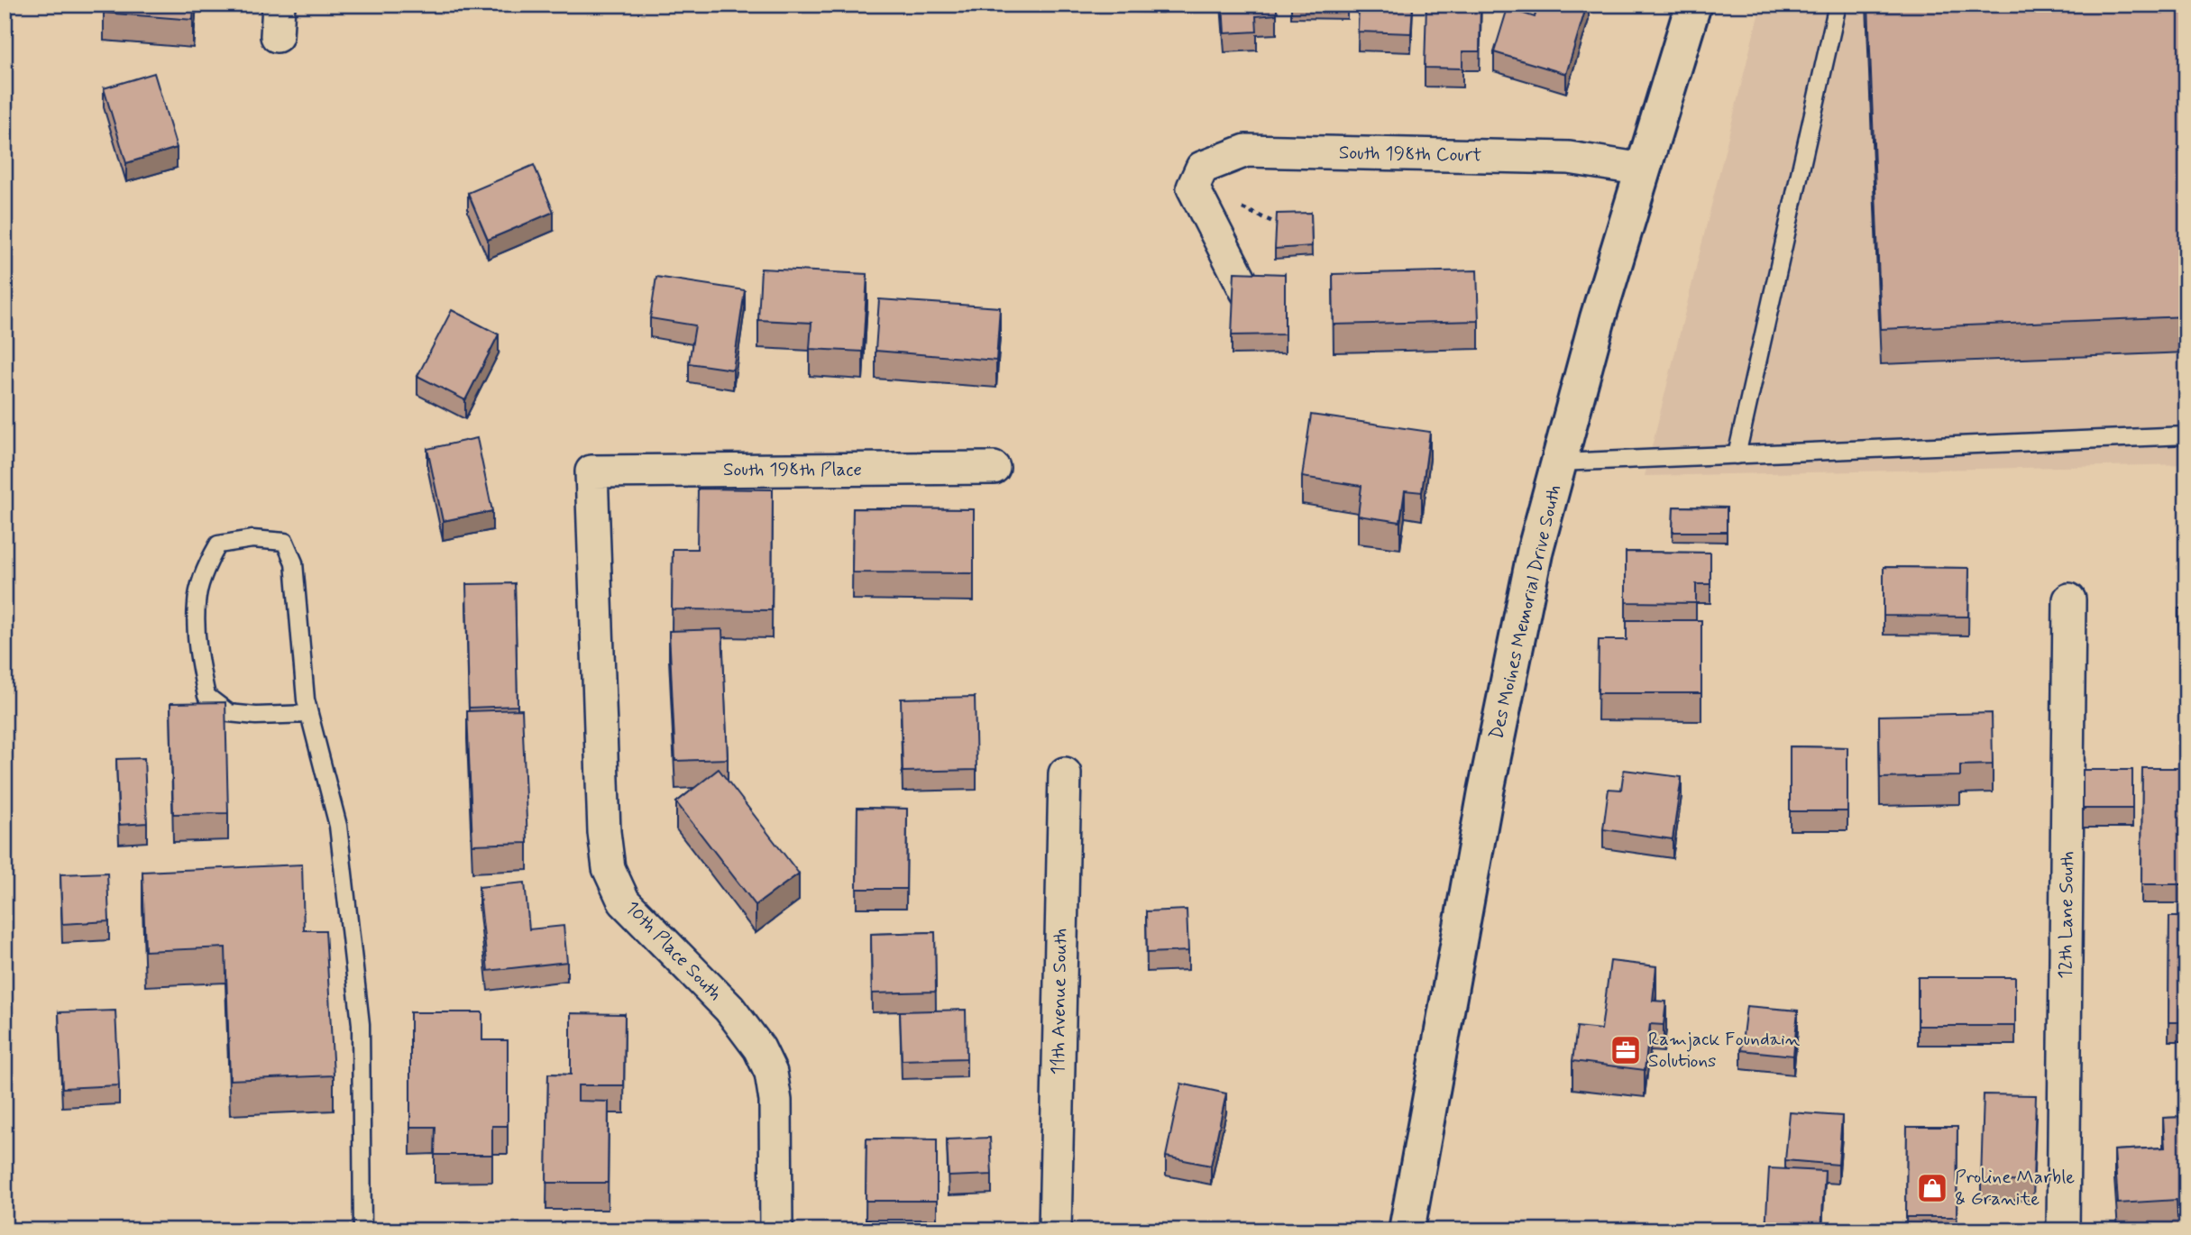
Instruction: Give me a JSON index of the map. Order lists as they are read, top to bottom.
{
  "streets": {
    "main road": ["Des Moines Memorial Drive South"],
    "street": [
      "South 198th Court",
      "South 198th Place",
      "12th Lane South",
      "10th Place South",
      "11th Avenue South"
    ]
  },
  "crossings": [
    ["South 198th Court", "Des Moines Memorial Drive South"],
    ["South 198th Place", "10th Place South"]
  ],
  "places": {
    "office": ["Ramjack Foundain Solutions"],
    "shop": ["Proline Marble & Granite"]
  }
}
